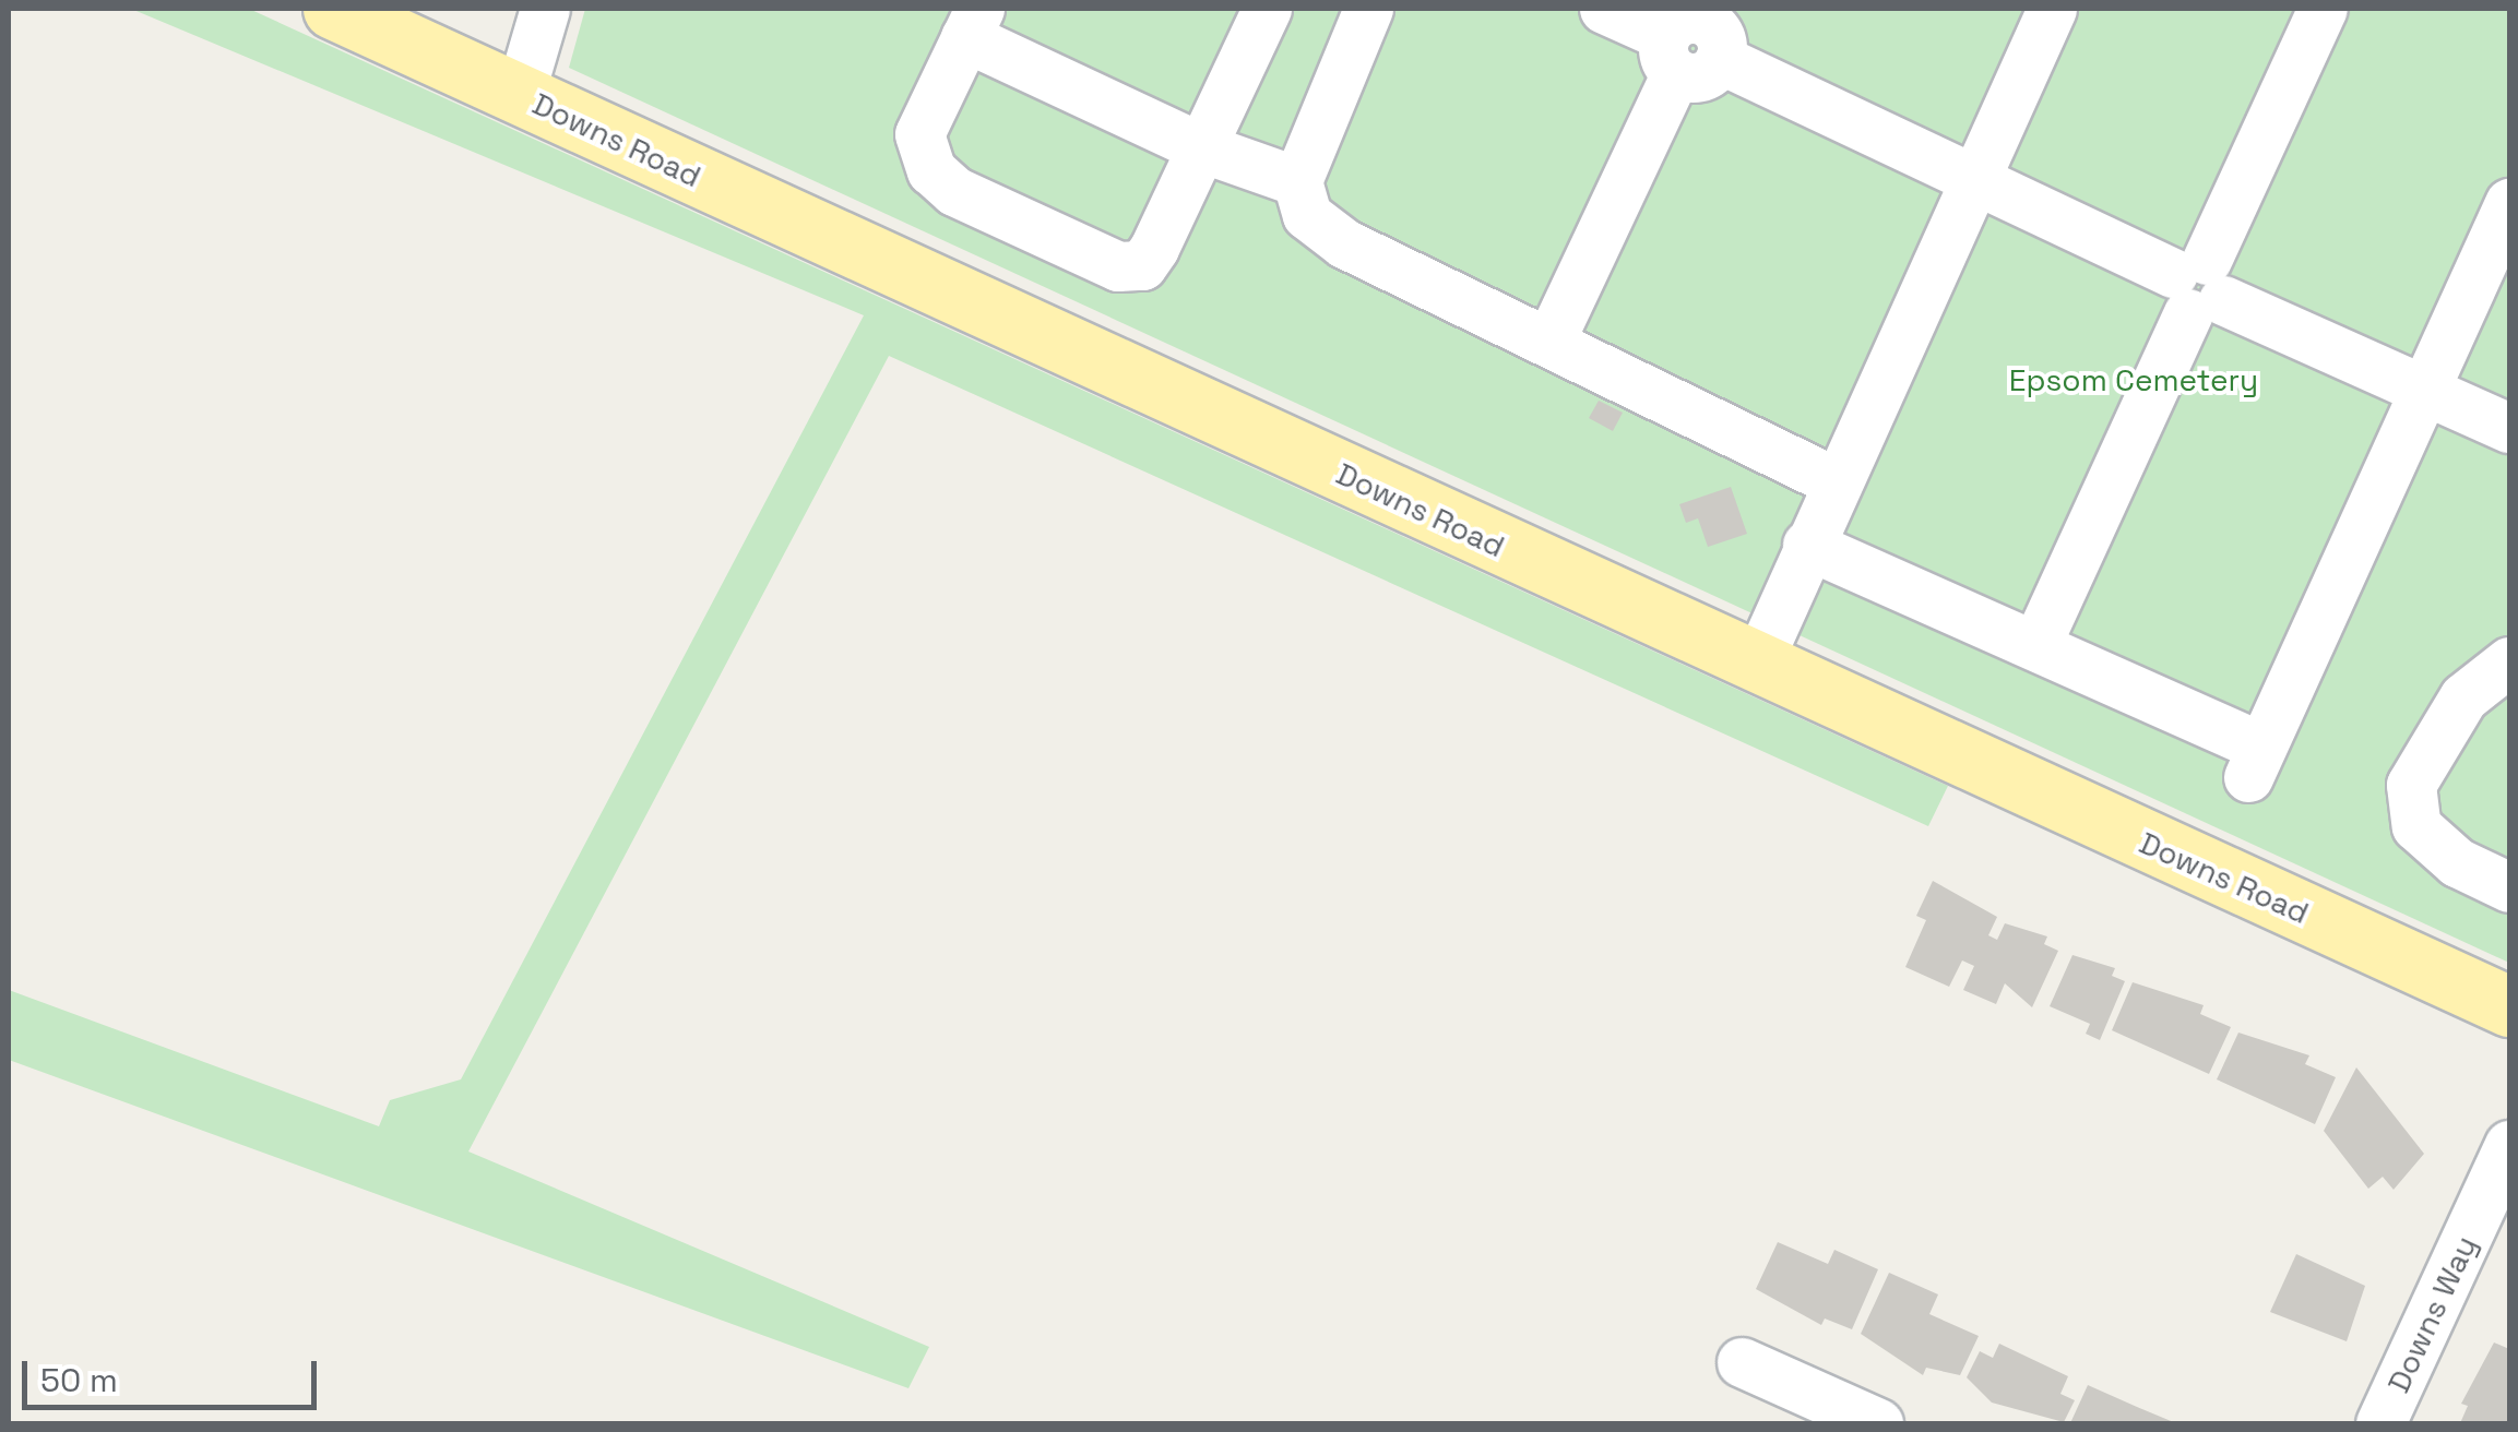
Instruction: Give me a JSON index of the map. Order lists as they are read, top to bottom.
{
  "streets": {
    "main road": ["Downs Road"],
    "street": ["Downs Way"]
  },
  "parks": ["Epsom Cemetery"],
  "scale_bar": "50 m"
}
